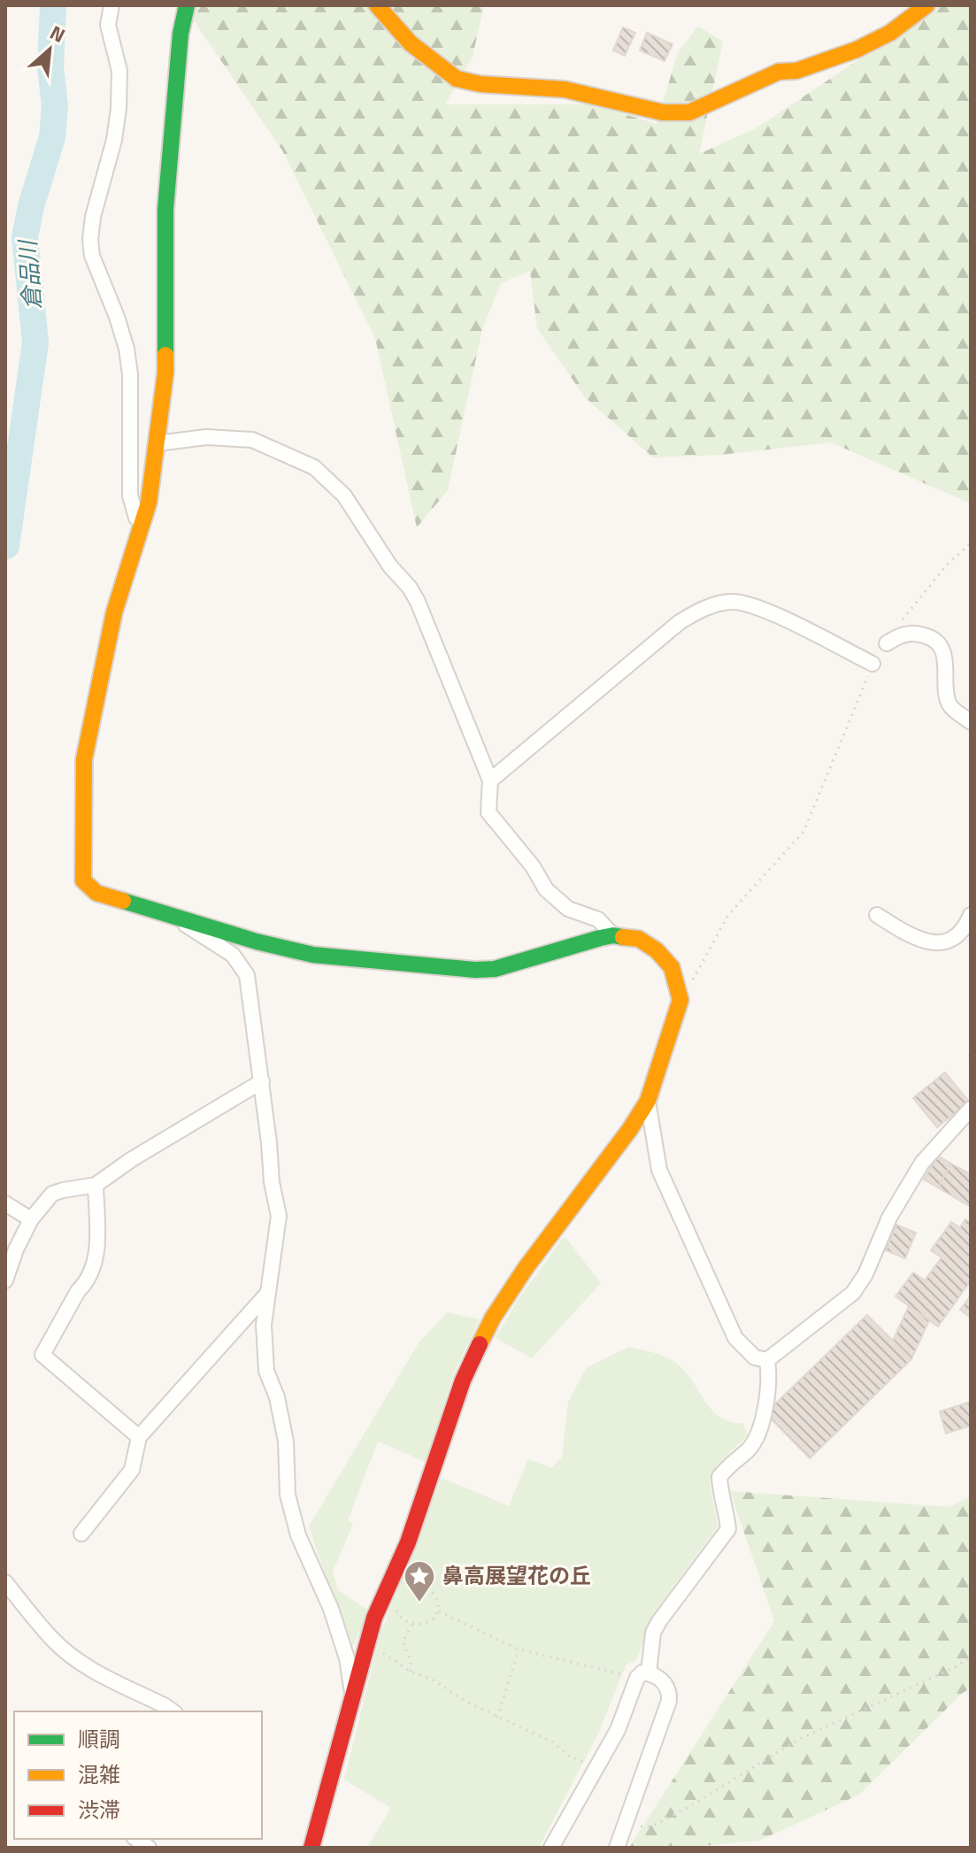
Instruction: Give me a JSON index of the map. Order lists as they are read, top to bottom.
{
  "water": ["倉品川"],
  "places": {
    "place": ["鼻高展望花の丘"]
  },
  "legend": ["順調", "混雑", "渋滞"],
  "north": "top right"
}
